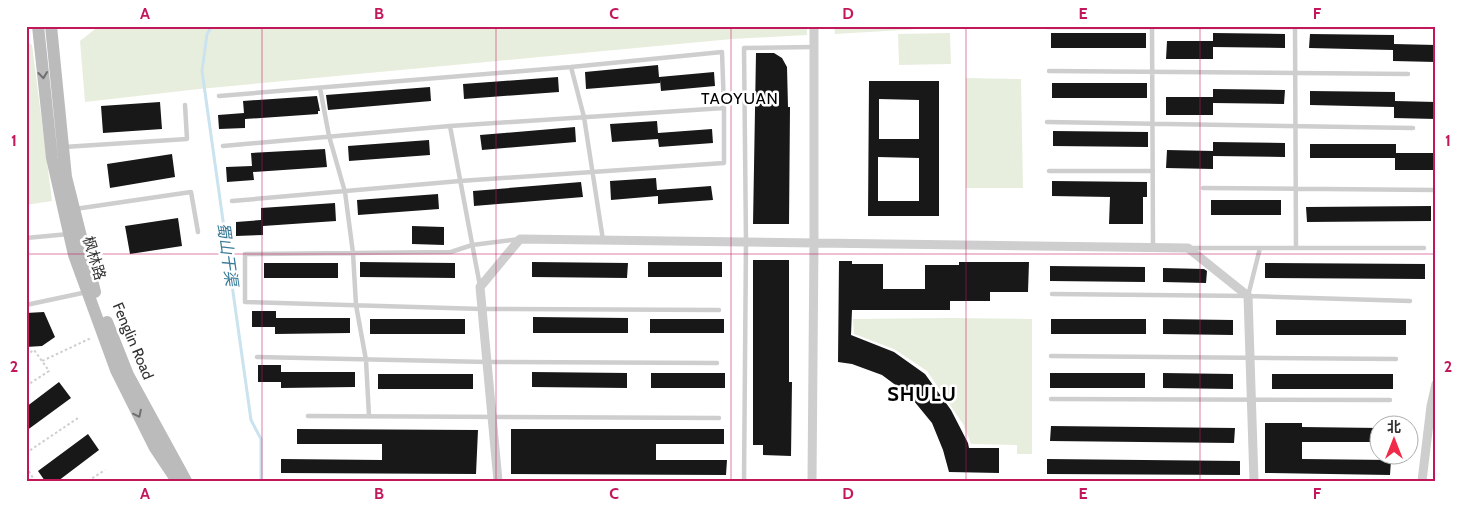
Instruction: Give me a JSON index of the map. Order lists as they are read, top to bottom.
{
  "streets": {
    "main road": ["枫林路", "Fenglin Road"]
  },
  "crossings": [
    ["枫林路", "Fenglin Road"]
  ],
  "districts": ["TAOYUAN", "SHULU"],
  "water": ["蜀山干渠"],
  "north": "top",
  "grid": {
    "columns": [
      "A",
      "B",
      "C",
      "D",
      "E",
      "F"
    ],
    "rows": ["1", "2"]
  }
}
